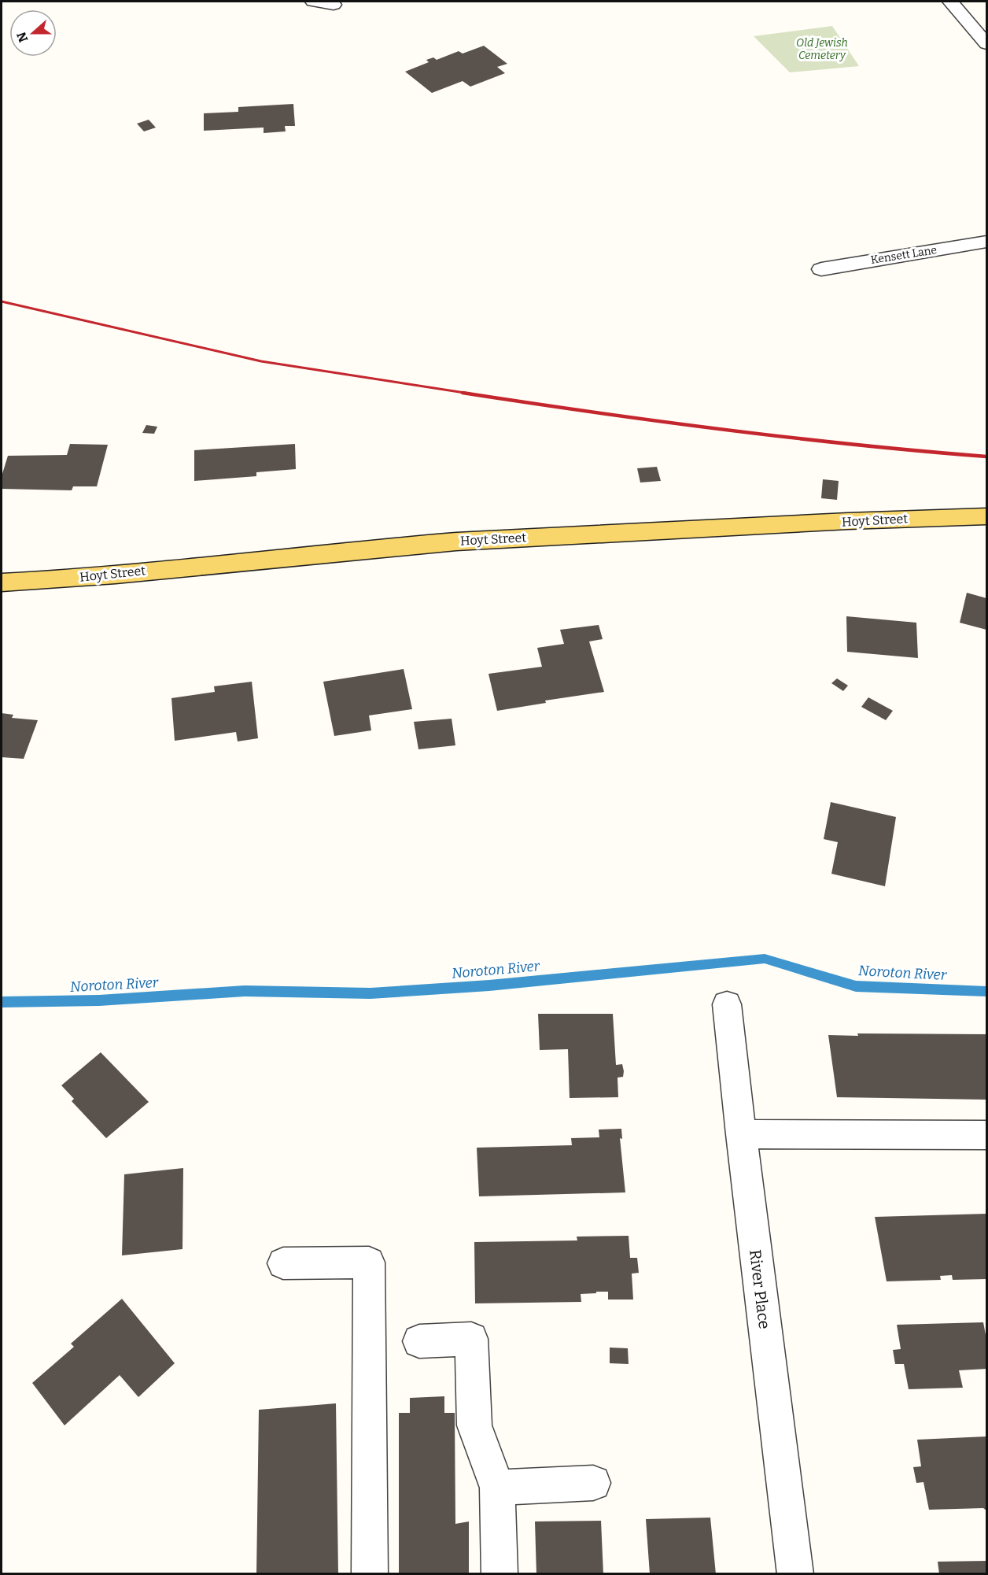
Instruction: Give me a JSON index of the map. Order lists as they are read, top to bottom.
{
  "streets": {
    "main road": ["Hoyt Street"],
    "street": ["Kensett Lane", "River Place"]
  },
  "water": ["Noroton River"],
  "parks": ["Old Jewish Cemetery"],
  "north": "left"
}
